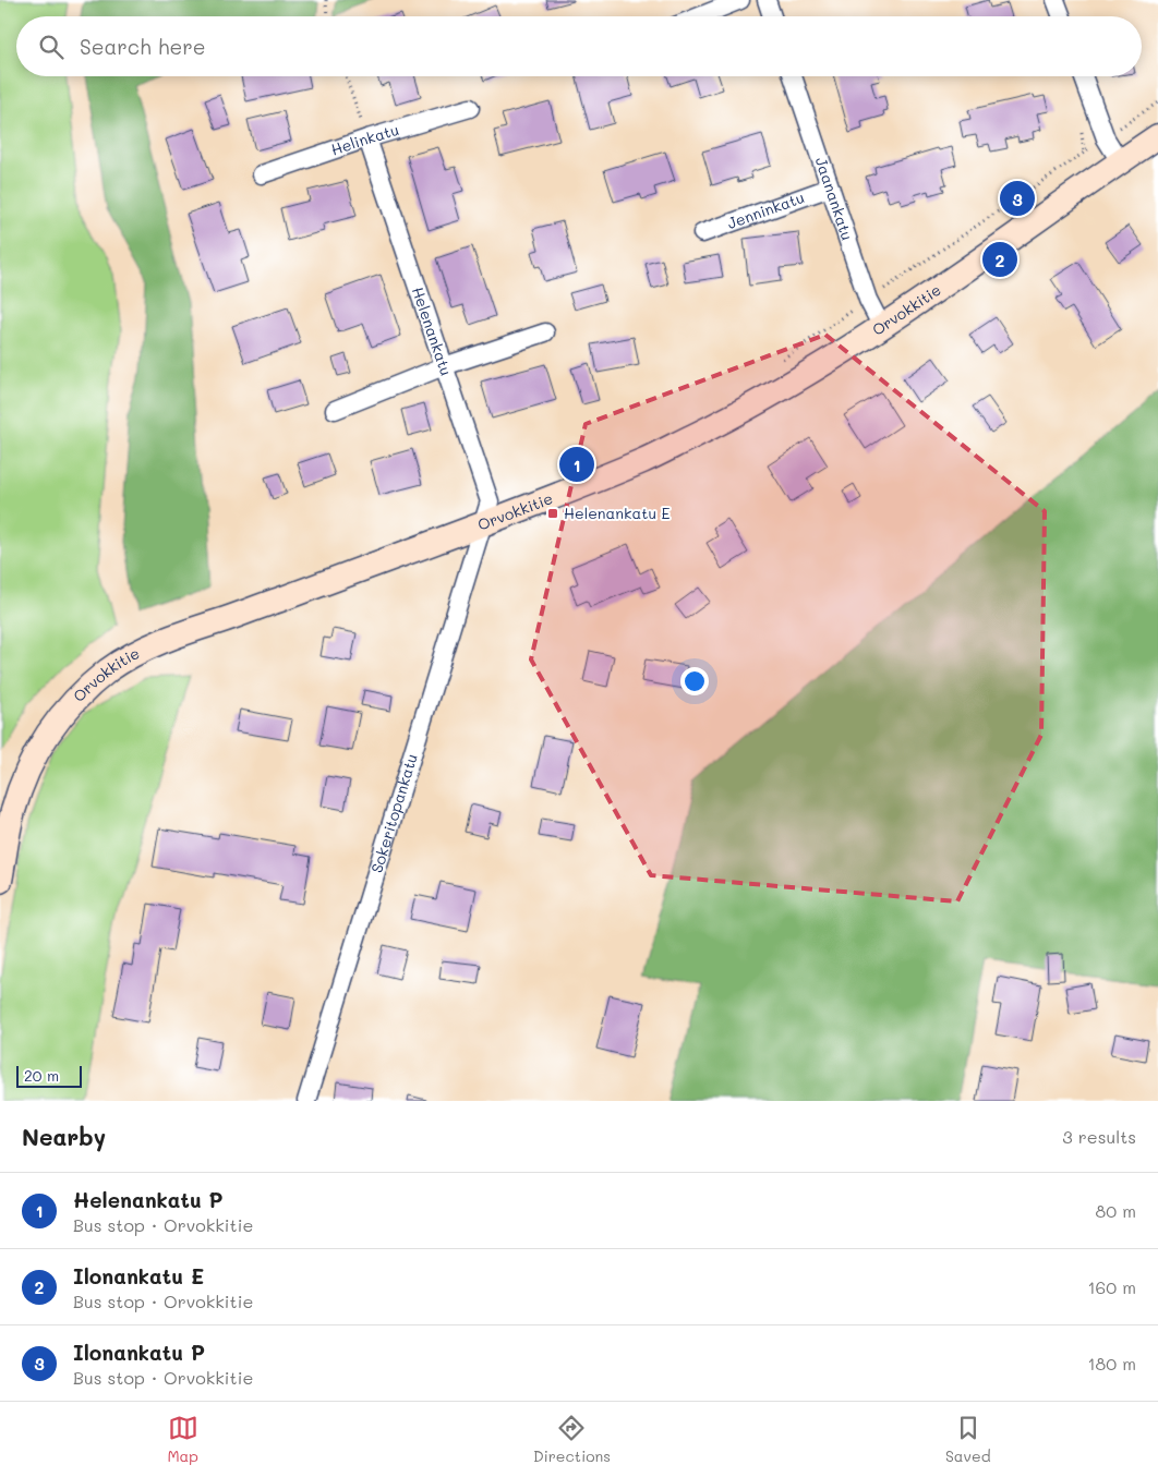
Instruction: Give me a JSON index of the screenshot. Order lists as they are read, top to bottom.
{
  "streets": {
    "street": [
      "Helinkatu",
      "Jaanankatu",
      "Jenninkatu",
      "Orvokkitie",
      "Helenankatu",
      "Sokeritopankatu"
    ]
  },
  "crossings": [
    ["Helinkatu", "Helenankatu"],
    ["Jaanankatu", "Jenninkatu"],
    ["Jaanankatu", "Orvokkitie"],
    ["Orvokkitie", "Helenankatu"],
    ["Orvokkitie", "Sokeritopankatu"],
    ["Helenankatu", "Sokeritopankatu"]
  ],
  "places": {
    "transit": ["Helenankatu E"]
  },
  "scale_bar": "20 m",
  "page": {
    "search": "Search here",
    "pins": ["3", "2", "1"],
    "scale": "20 m",
    "heading": ["Nearby", "3 results"],
    "list": [
      {
        "mark": "1",
        "name": "Helenankatu P",
        "note": "Bus stop · Orvokkitie",
        "value": "80 m"
      },
      {
        "mark": "2",
        "name": "Ilonankatu E",
        "note": "Bus stop · Orvokkitie",
        "value": "160 m"
      },
      {
        "mark": "3",
        "name": "Ilonankatu P",
        "note": "Bus stop · Orvokkitie",
        "value": "180 m"
      }
    ],
    "nav": ["Map", "Directions", "Saved"]
  }
}
